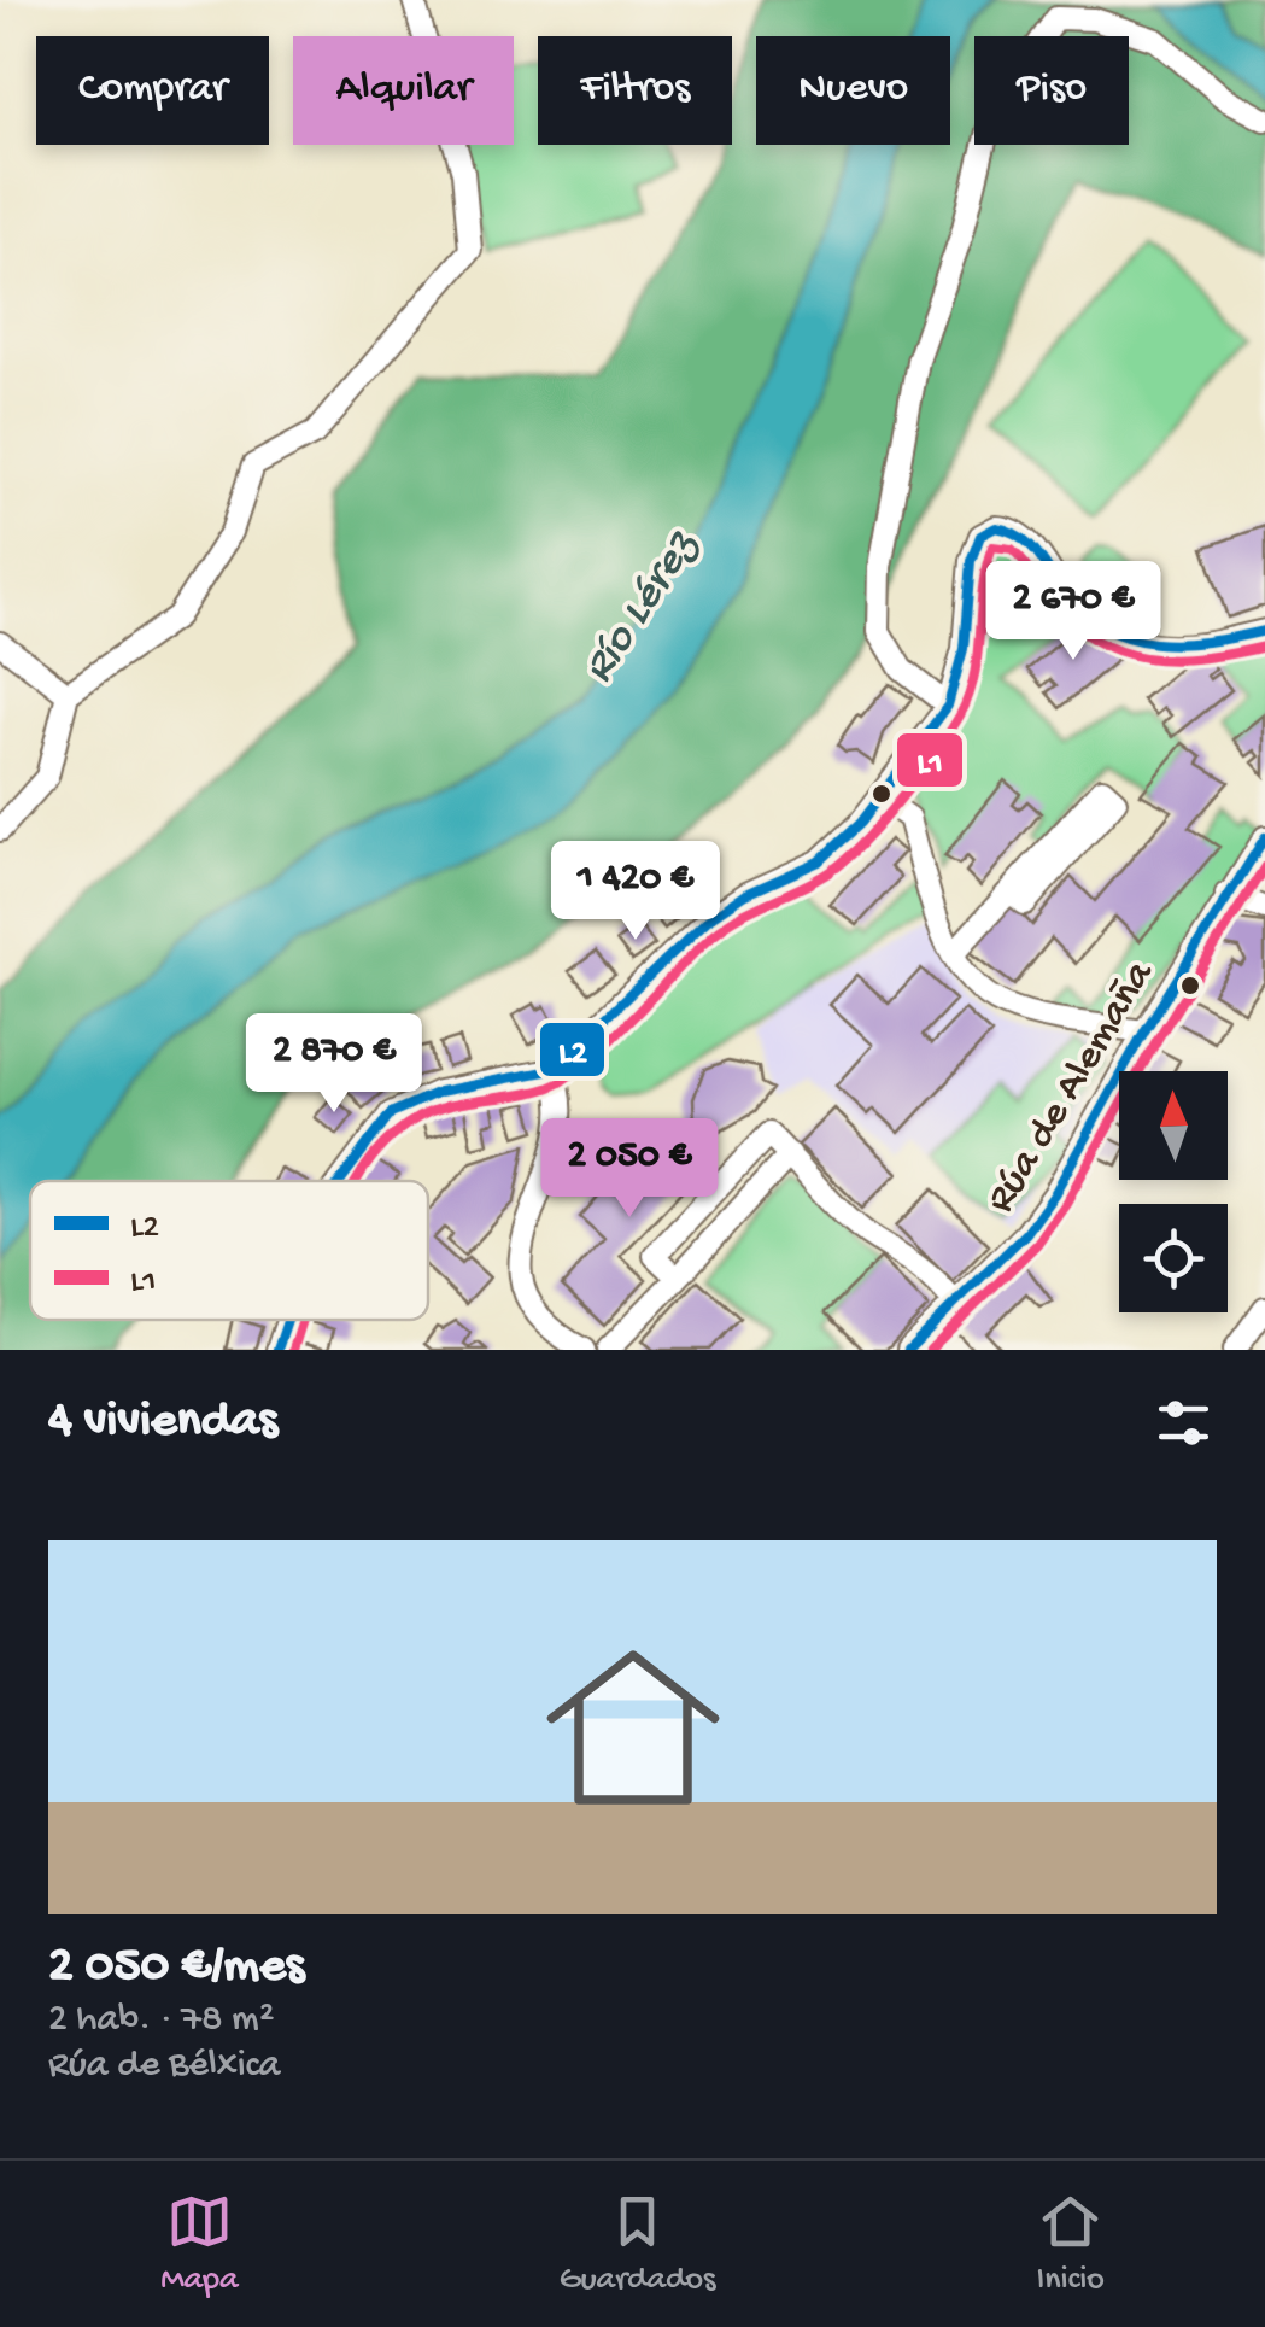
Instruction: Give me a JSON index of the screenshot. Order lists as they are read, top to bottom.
{
  "streets": {
    "street": ["Rúa de Alemaña"]
  },
  "water": ["Río Lérez"],
  "lines": ["transit line L2", "transit line L1"],
  "legend": ["L2", "L1"],
  "north": "top",
  "page": {
    "chip": [
      "Comprar",
      "Alquilar",
      "Filtros",
      "Nuevo",
      "Piso"
    ],
    "price": [
      "2 670 €",
      "1 420 €",
      "2 870 €",
      "2 050 €"
    ],
    "heading": "4 viviendas",
    "list": [
      {
        "name": "2 050 €/mes",
        "note": "2 hab. · 78 m² · Rúa de Bélxica"
      }
    ],
    "tabs": ["Mapa", "Guardados", "Inicio"]
  }
}
